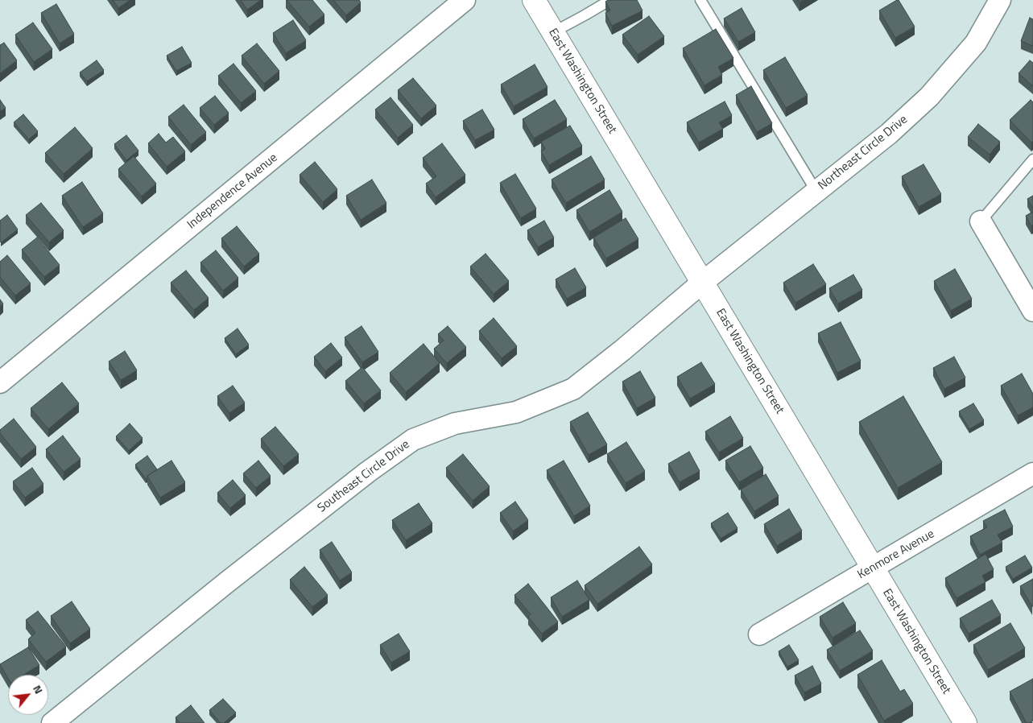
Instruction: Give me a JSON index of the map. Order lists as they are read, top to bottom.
{
  "streets": {
    "street": [
      "East Washington Street",
      "Northeast Circle Drive",
      "Independence Avenue",
      "Southeast Circle Drive",
      "Kenmore Avenue"
    ]
  },
  "crossings": [
    ["East Washington Street", "Northeast Circle Drive"],
    ["East Washington Street", "Southeast Circle Drive"],
    ["East Washington Street", "Kenmore Avenue"],
    ["Northeast Circle Drive", "Southeast Circle Drive"]
  ],
  "north": "top right"
}
